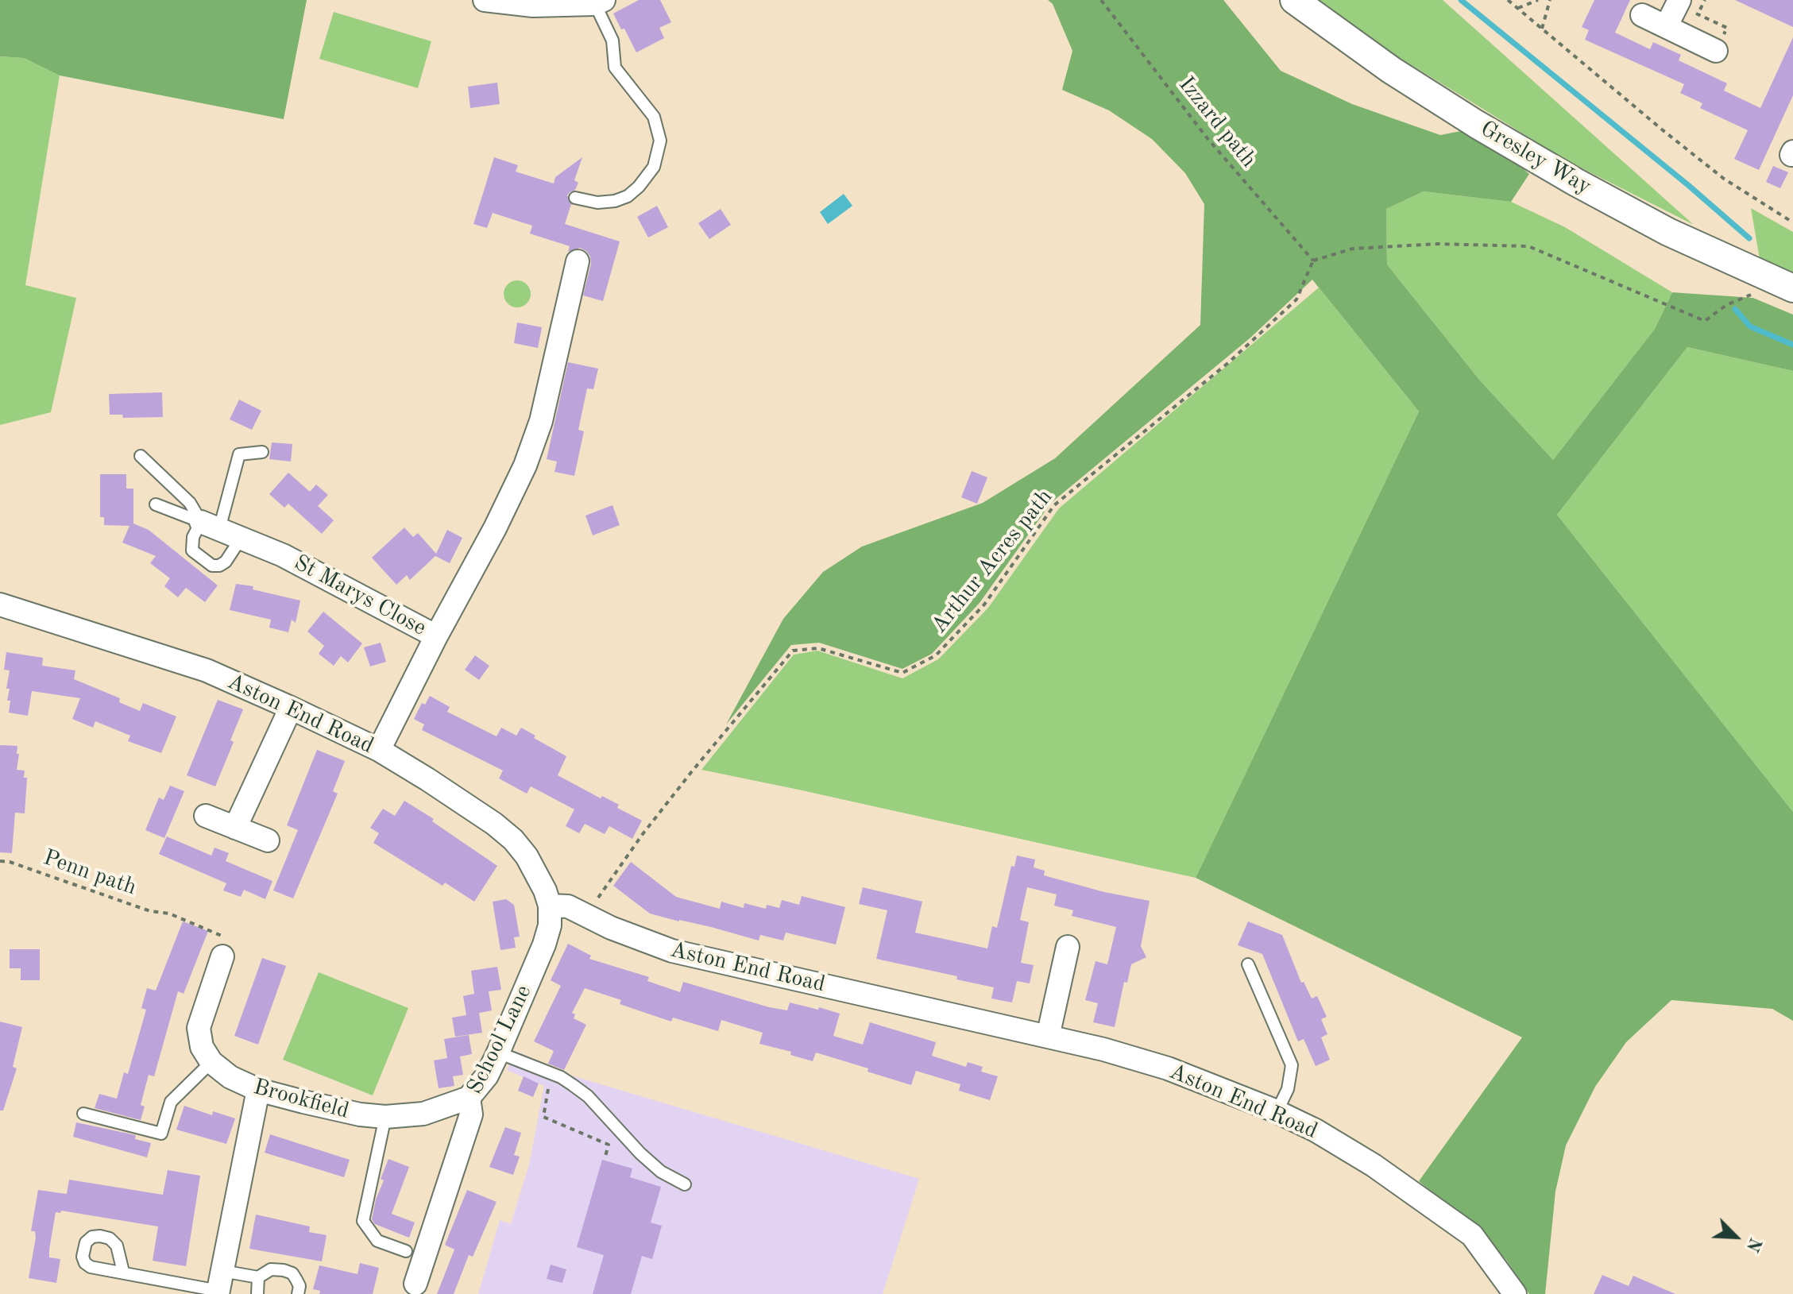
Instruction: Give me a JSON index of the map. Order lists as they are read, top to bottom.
{
  "streets": {
    "street": [
      "Gresley Way",
      "St Marys Close",
      "Aston End Road",
      "School Lane",
      "Brookfield"
    ],
    "path": ["Izzard path", "Arthur Acres path", "Penn path"]
  },
  "crossings": [
    ["Izzard path", "Arthur Acres path"],
    ["Arthur Acres path", "Aston End Road"],
    ["St Marys Close", "Aston End Road"],
    ["Aston End Road", "School Lane"],
    ["School Lane", "Brookfield"]
  ],
  "north": "bottom right"
}
